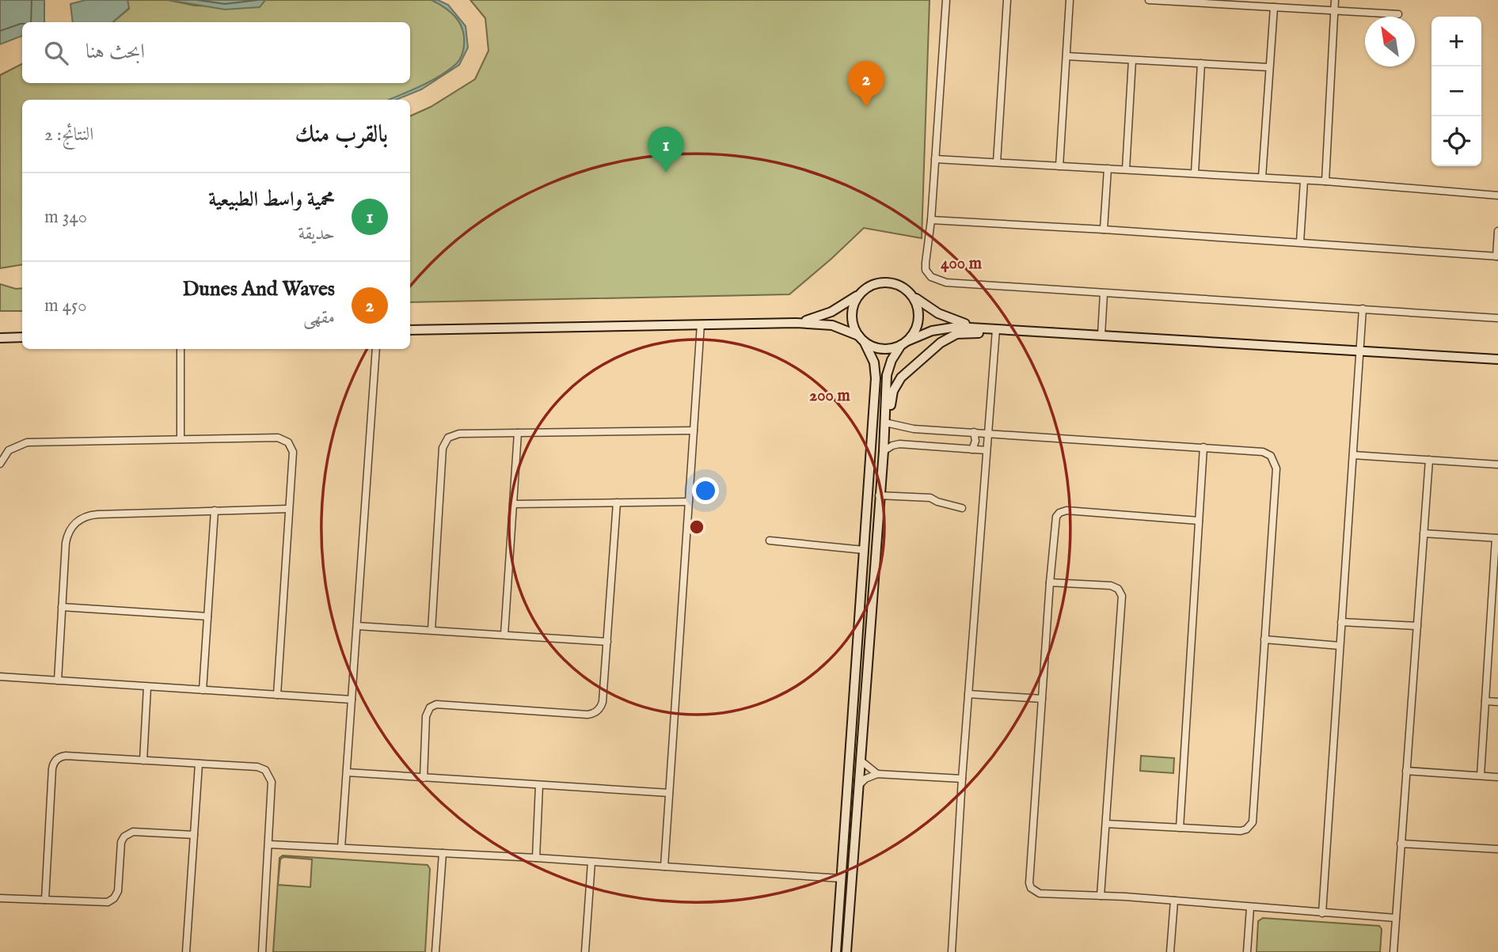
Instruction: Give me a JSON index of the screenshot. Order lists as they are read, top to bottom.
{
  "north": "top left",
  "page": {
    "map_buttons": ["+", "−"],
    "search": "ابحث هنا",
    "pins": ["2", "1"],
    "heading": ["بالقرب منك", "النتائج: 2"],
    "list": [
      {
        "mark": "1",
        "name": "محمية واسط الطبيعية",
        "note": "حديقة",
        "value": "340 m"
      },
      {
        "mark": "2",
        "name": "Dunes And Waves",
        "note": "مقهى",
        "value": "450 m"
      }
    ]
  },
  "rings": ["400 m", "200 m"]
}
